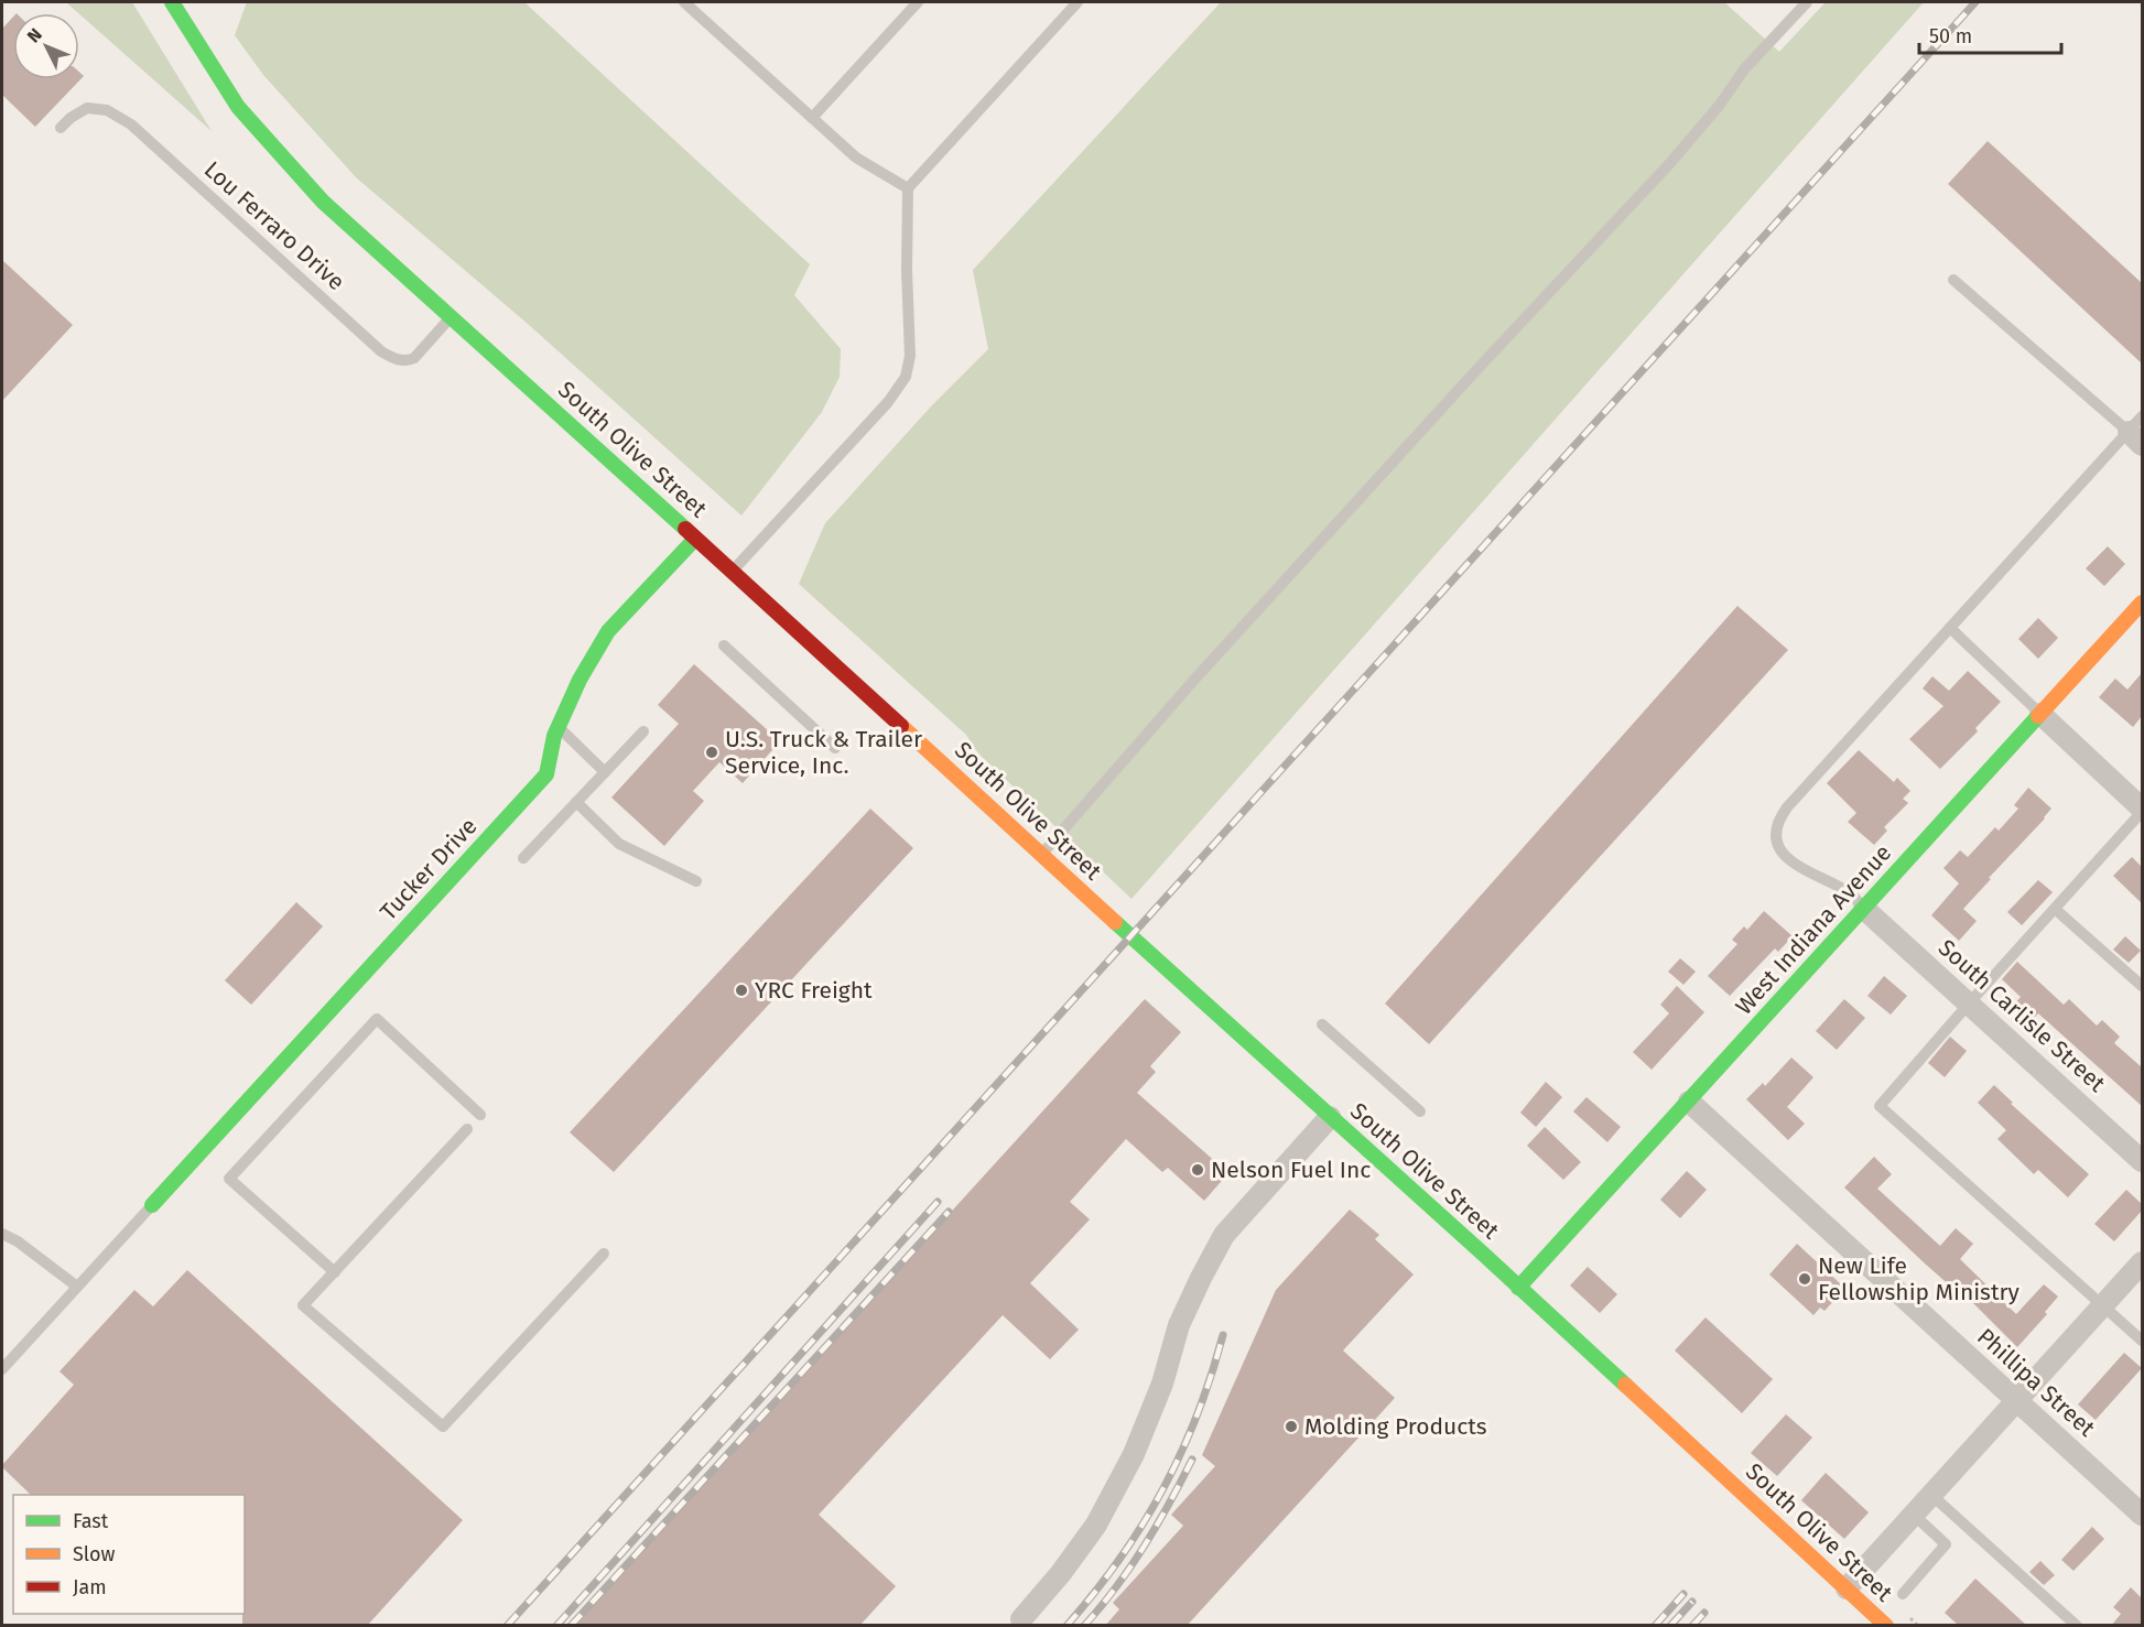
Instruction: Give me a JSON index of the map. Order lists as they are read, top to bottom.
{
  "streets": {
    "street": [
      "South Olive Street",
      "Tucker Drive",
      "West Indiana Avenue",
      "South Carlisle Street",
      "Phillipa Street"
    ],
    "lane": ["Lou Ferraro Drive"]
  },
  "crossings": [
    ["Lou Ferraro Drive", "South Olive Street"],
    ["South Olive Street", "Tucker Drive"],
    ["South Olive Street", "West Indiana Avenue"],
    ["West Indiana Avenue", "South Carlisle Street"],
    ["West Indiana Avenue", "Phillipa Street"]
  ],
  "places": [
    "U.S. Truck & Trailer Service, Inc.",
    "YRC Freight",
    "Nelson Fuel Inc",
    "New Life Fellowship Ministry",
    "Molding Products"
  ],
  "legend": ["Fast", "Slow", "Jam"],
  "scale_bar": "50 m",
  "north": "top left"
}
